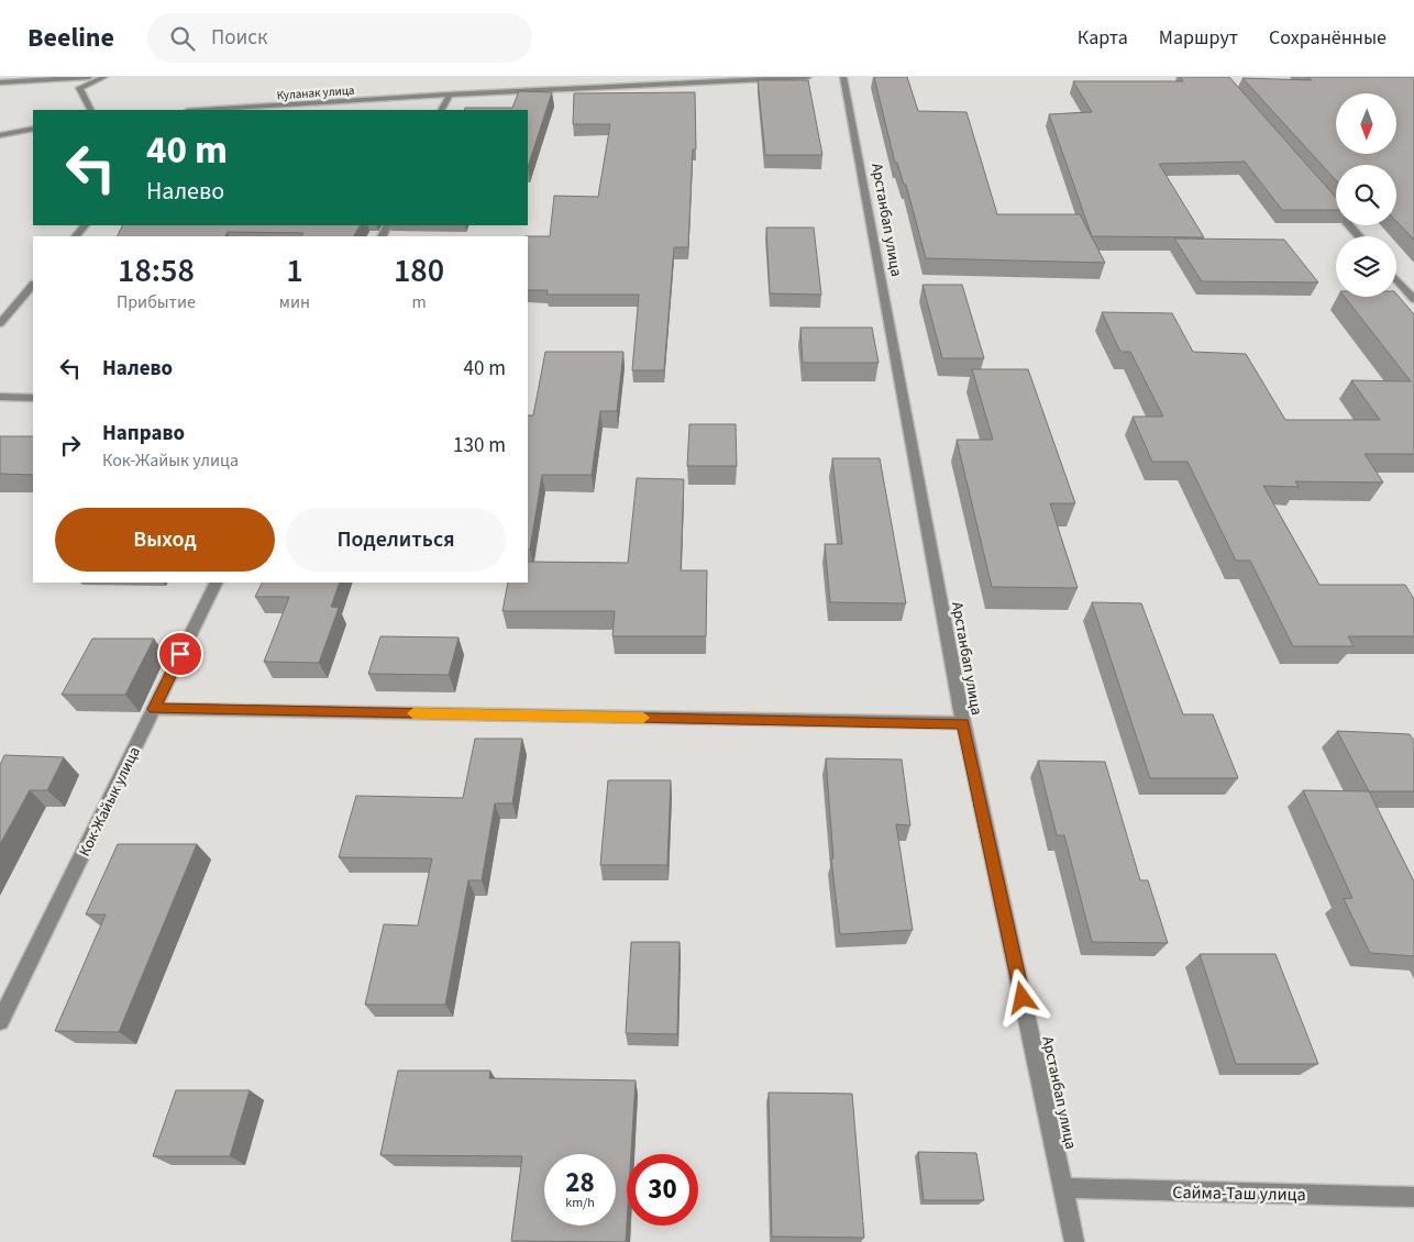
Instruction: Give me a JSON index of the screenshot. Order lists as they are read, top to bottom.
{
  "streets": {
    "street": [
      "Куланак улица",
      "Арстанбап улица",
      "Кок-Жайык улица",
      "Сайма-Таш улица"
    ]
  },
  "crossings": [
    ["Арстанбап улица", "Сайма-Таш улица"]
  ],
  "north": "bottom",
  "page": {
    "header": "Beeline",
    "search": "Поиск",
    "nav": ["Карта", "Маршрут", "Сохранённые"],
    "turn": ["40 m", "Налево"],
    "eta": [
      "18:58",
      "Прибытие",
      "1",
      "мин",
      "180",
      "m"
    ],
    "list": [
      {
        "name": "Налево",
        "value": "40 m"
      },
      {
        "name": "Направо",
        "note": "Кок-Жайык улица",
        "value": "130 m"
      }
    ],
    "buttons": ["Выход", "Поделиться"],
    "speed": "28 km/h",
    "limit": "30"
  }
}
